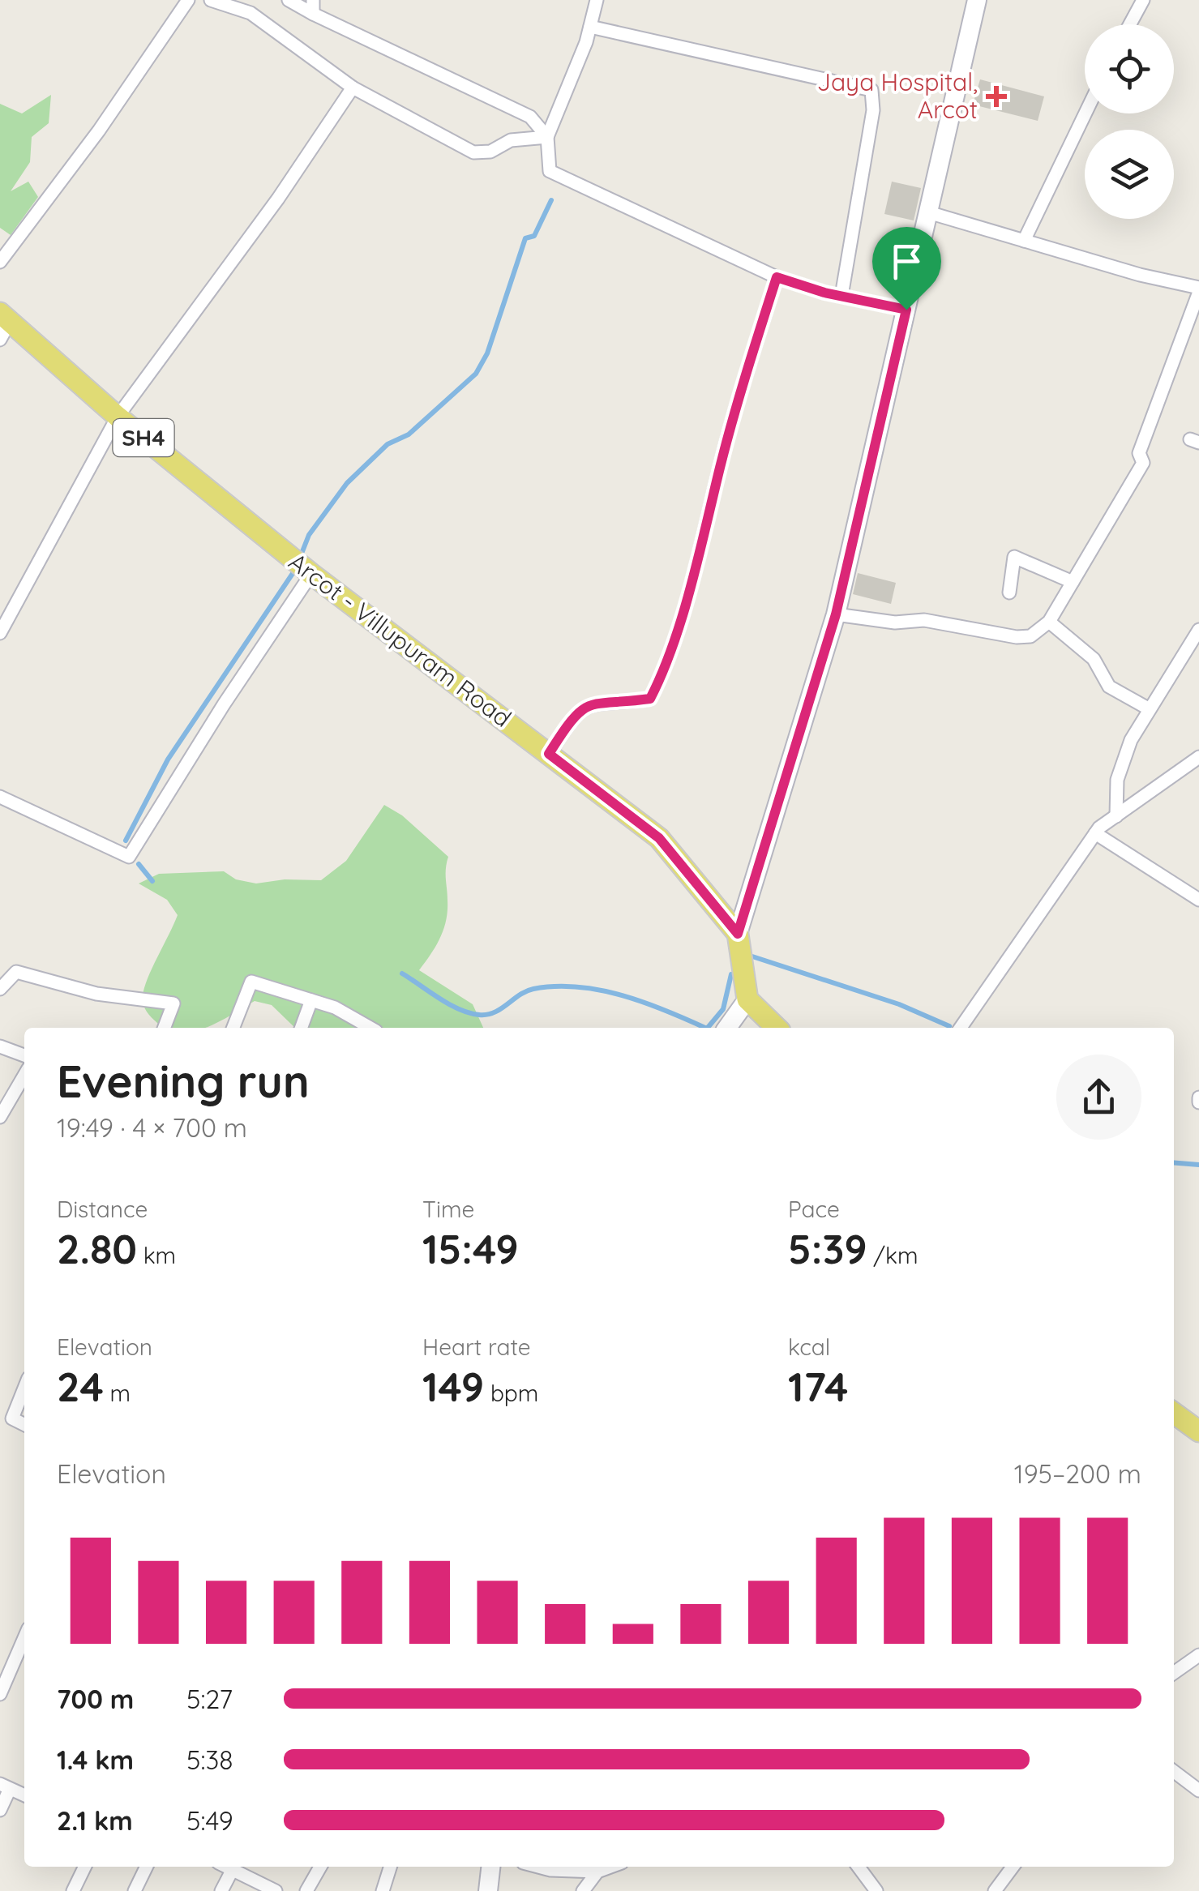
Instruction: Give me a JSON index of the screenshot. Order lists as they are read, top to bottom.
{
  "streets": {
    "main road": ["SH4", "Arcot - Villupuram Road"]
  },
  "places": {
    "health": ["Jaya Hospital, Arcot"]
  },
  "page": {
    "heading": ["Evening run", "19:49 · 4 × 700 m"],
    "stats": [
      ["Distance", "2.80 km"],
      ["Time", "15:49"],
      ["Pace", "5:39 /km"],
      ["Elevation", "24 m"],
      ["Heart rate", "149 bpm"],
      ["kcal", "174"]
    ],
    "chart": ["Elevation", "195–200 m"],
    "list": [
      {
        "name": "700 m",
        "note": "5:27"
      },
      {
        "name": "1.4 km",
        "note": "5:38"
      },
      {
        "name": "2.1 km",
        "note": "5:49"
      }
    ]
  }
}
